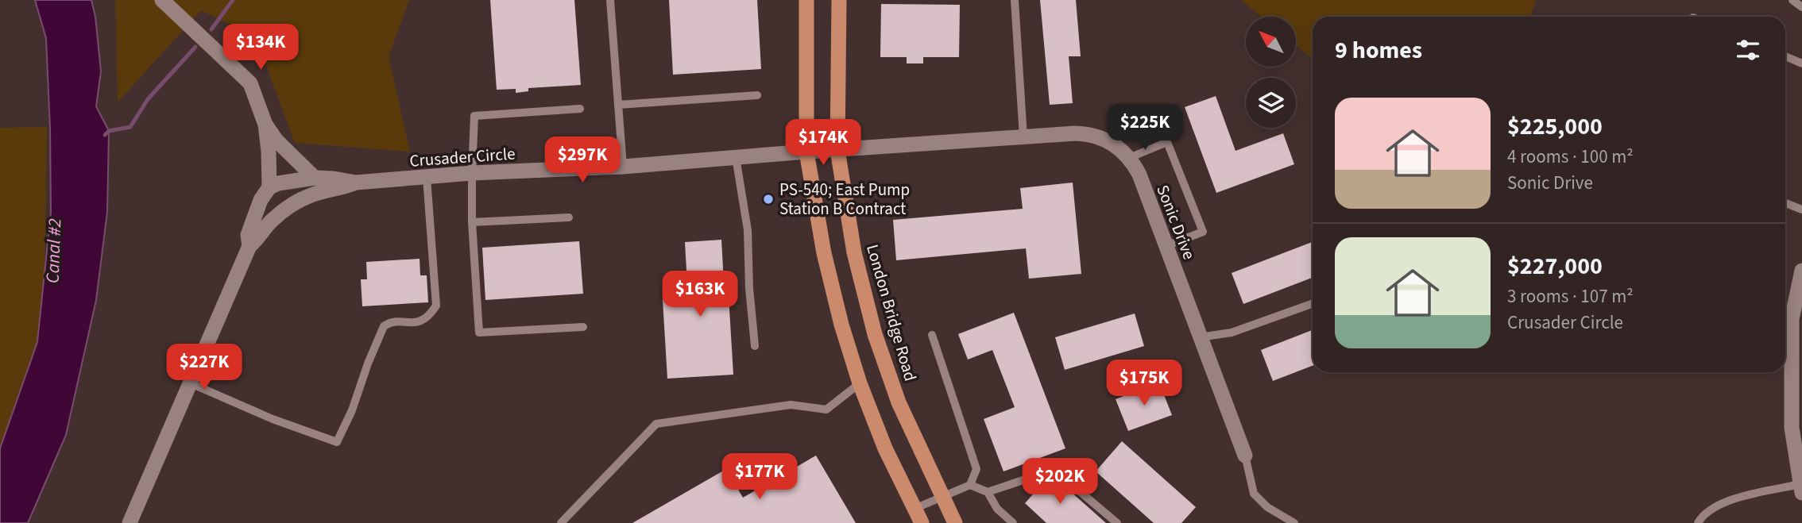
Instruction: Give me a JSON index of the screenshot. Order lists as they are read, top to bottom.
{
  "streets": {
    "main road": ["London Bridge Road"],
    "street": ["Crusader Circle", "Sonic Drive"]
  },
  "crossings": [
    ["Crusader Circle", "Sonic Drive"],
    ["Crusader Circle", "London Bridge Road"],
    ["Sonic Drive", "London Bridge Road"]
  ],
  "water": ["Canal #2"],
  "places": ["PS-540; East Pump Station B Contract"],
  "north": "top left",
  "page": {
    "heading": "9 homes",
    "price": [
      "$134K",
      "$225K",
      "$174K",
      "$297K",
      "$163K",
      "$227K",
      "$175K",
      "$177K",
      "$202K"
    ],
    "list": [
      {
        "name": "$225,000",
        "note": "4 rooms · 100 m² · Sonic Drive"
      },
      {
        "name": "$227,000",
        "note": "3 rooms · 107 m² · Crusader Circle"
      }
    ]
  }
}
